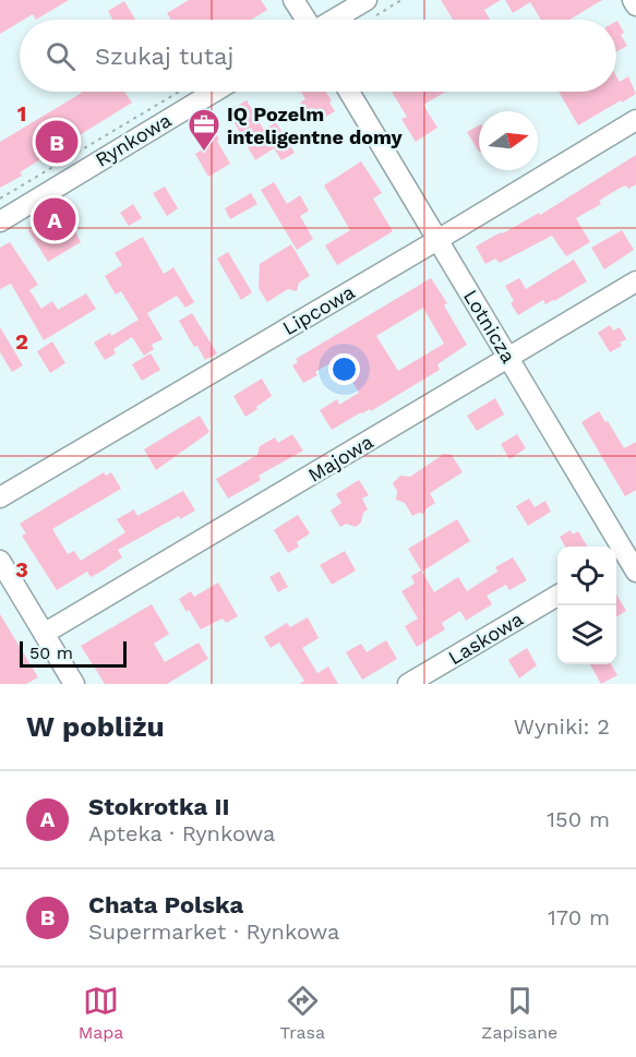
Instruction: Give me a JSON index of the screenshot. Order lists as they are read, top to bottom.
{
  "streets": {
    "street": [
      "Rynkowa",
      "Lipcowa",
      "Lotnicza",
      "Majowa",
      "Laskowa"
    ]
  },
  "crossings": [
    ["Lipcowa", "Lotnicza"],
    ["Lotnicza", "Majowa"]
  ],
  "places": {
    "office": ["IQ Pozelm inteligentne domy"]
  },
  "scale_bar": "50 m",
  "north": "right",
  "page": {
    "search": "Szukaj tutaj",
    "pins": ["B", "A"],
    "scale": "50 m",
    "heading": ["W pobliżu", "Wyniki: 2"],
    "list": [
      {
        "mark": "A",
        "name": "Stokrotka II",
        "note": "Apteka · Rynkowa",
        "value": "150 m"
      },
      {
        "mark": "B",
        "name": "Chata Polska",
        "note": "Supermarket · Rynkowa",
        "value": "170 m"
      }
    ],
    "nav": ["Mapa", "Trasa", "Zapisane"]
  },
  "grid": {
    "rows": ["1", "2", "3"]
  }
}
